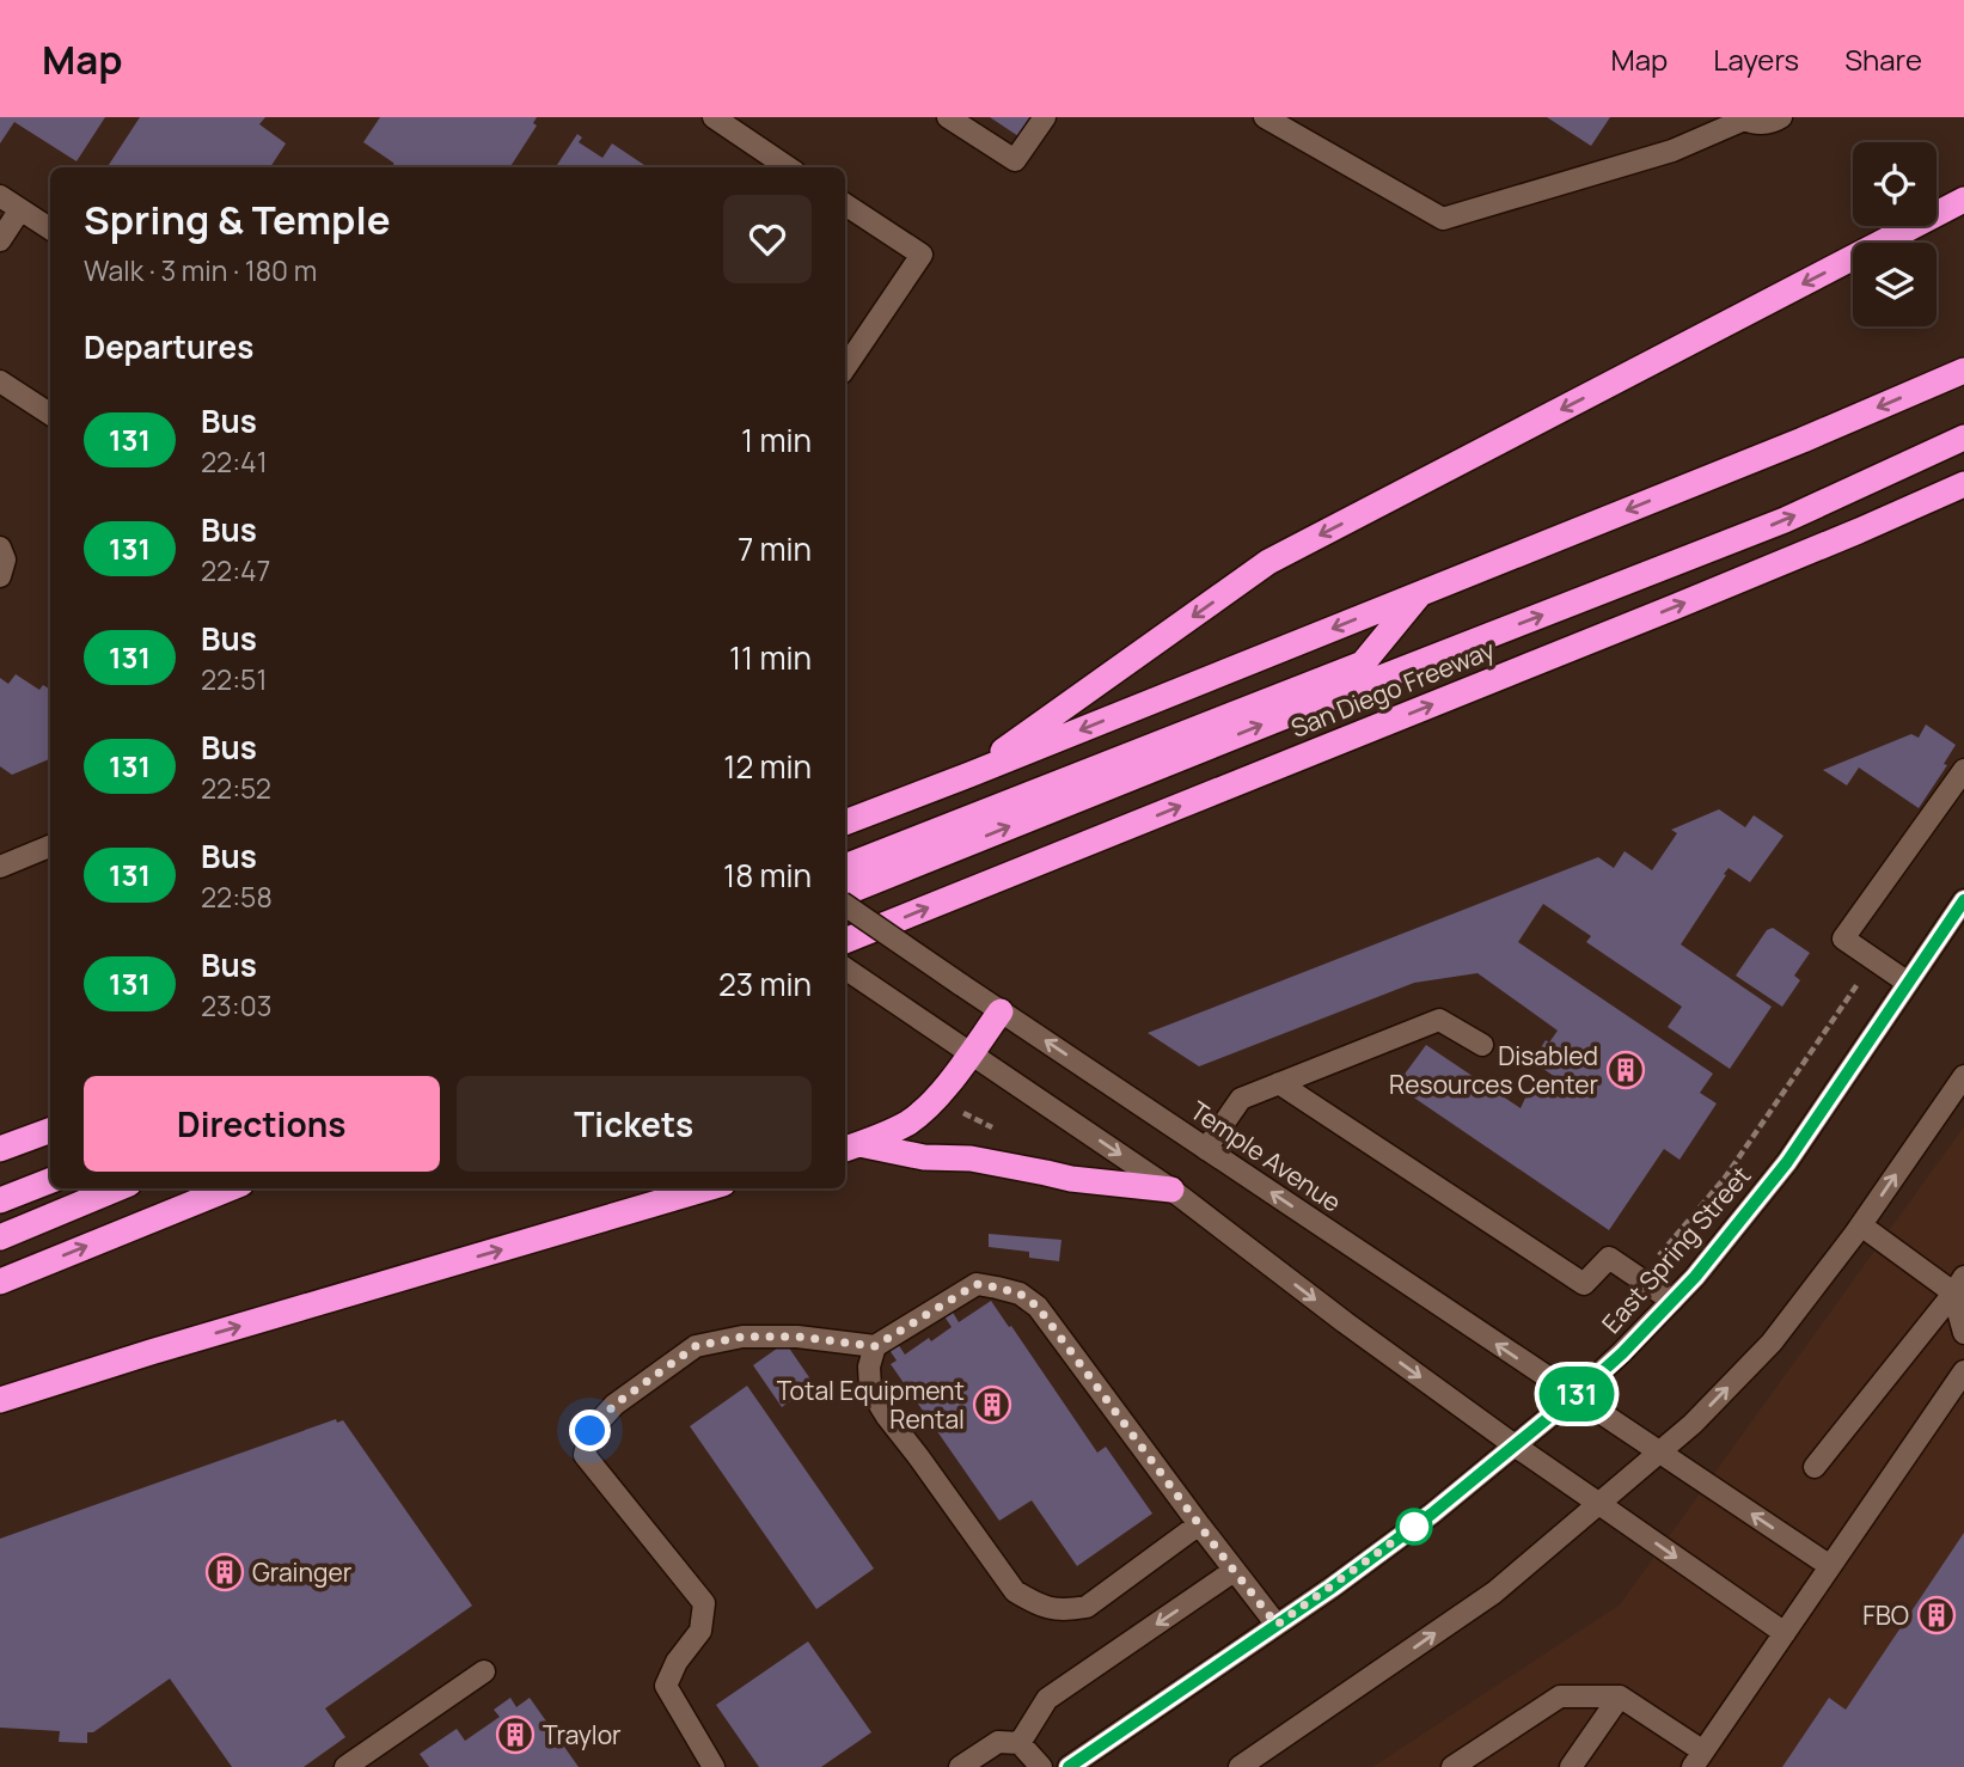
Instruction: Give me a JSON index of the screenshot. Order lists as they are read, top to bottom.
{
  "streets": {
    "highway": ["San Diego Freeway"],
    "main road": ["Temple Avenue", "East Spring Street"]
  },
  "crossings": [
    ["Temple Avenue", "East Spring Street"]
  ],
  "places": {
    "building": [
      "Disabled Resources Center",
      "Total Equipment Rental",
      "Grainger",
      "FBO",
      "Traylor"
    ]
  },
  "lines": ["bus line 131"],
  "page": {
    "header": "Map",
    "nav": ["Map", "Layers", "Share"],
    "on_map": "131",
    "heading": [
      ["Spring & Temple", "Walk · 3 min · 180 m"],
      "Departures"
    ],
    "list": [
      {
        "mark": "131",
        "name": "Bus",
        "note": "22:41",
        "value": "1 min"
      },
      {
        "mark": "131",
        "name": "Bus",
        "note": "22:47",
        "value": "7 min"
      },
      {
        "mark": "131",
        "name": "Bus",
        "note": "22:51",
        "value": "11 min"
      },
      {
        "mark": "131",
        "name": "Bus",
        "note": "22:52",
        "value": "12 min"
      },
      {
        "mark": "131",
        "name": "Bus",
        "note": "22:58",
        "value": "18 min"
      },
      {
        "mark": "131",
        "name": "Bus",
        "note": "23:03",
        "value": "23 min"
      }
    ],
    "buttons": ["Directions", "Tickets"]
  }
}
